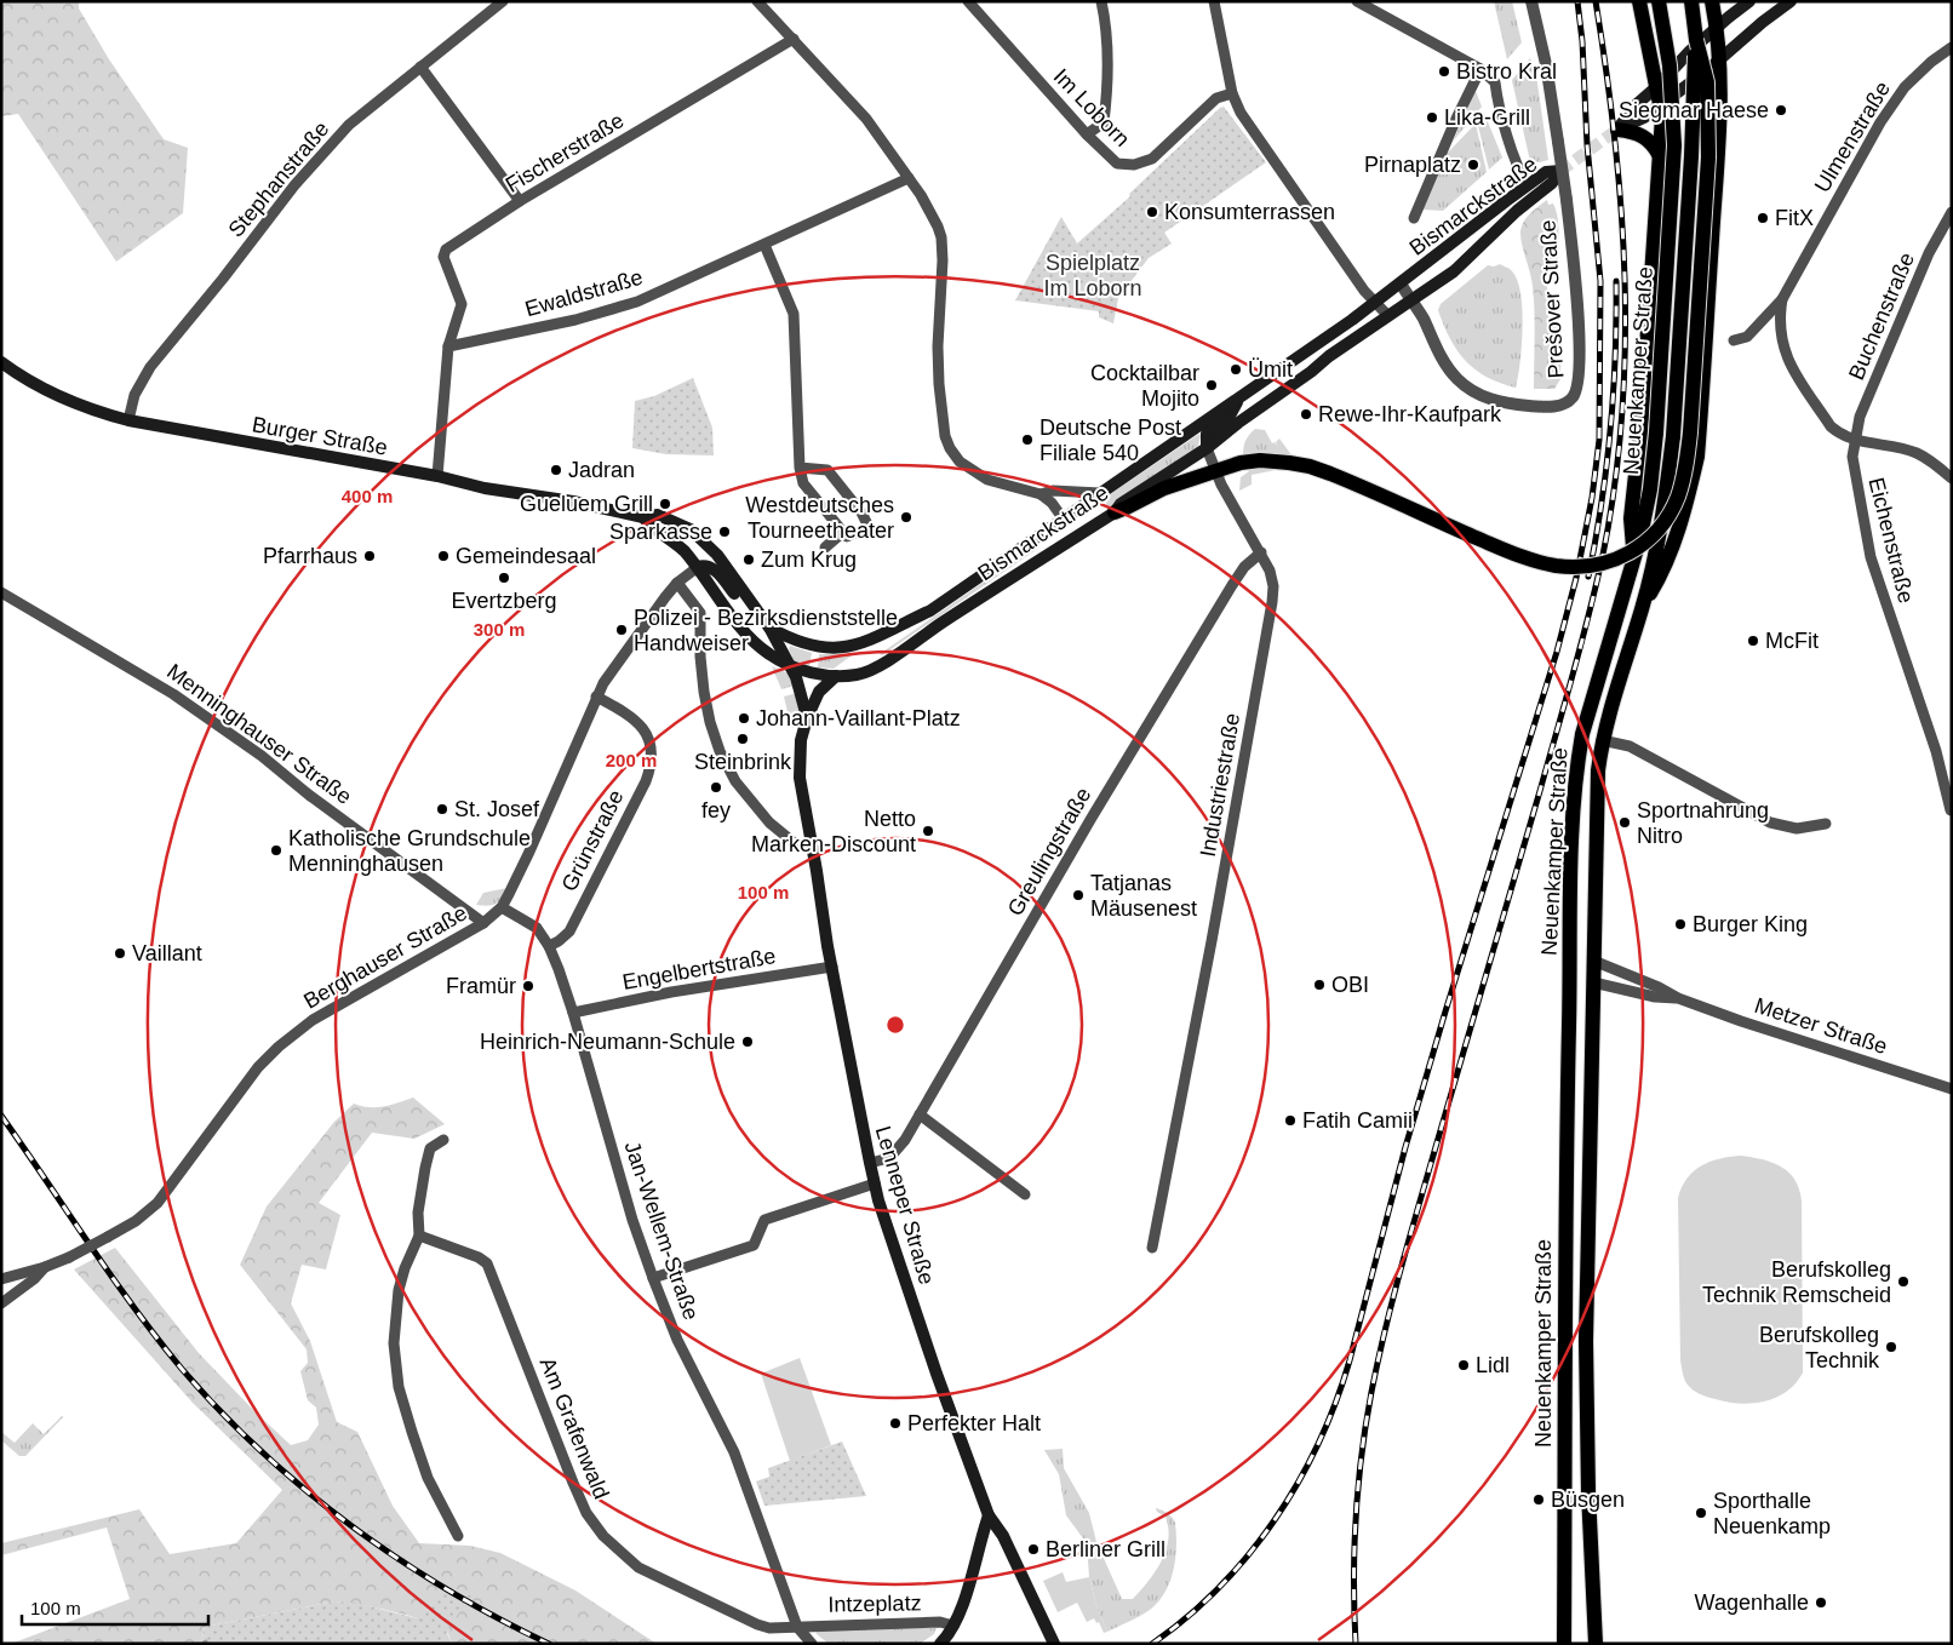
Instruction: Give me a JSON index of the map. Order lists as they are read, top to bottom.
{
  "streets": {
    "main road": [
      "Bismarckstraße",
      "Neuenkamper Straße",
      "Burger Straße",
      "Lenneper Straße"
    ],
    "street": [
      "Im Loborn",
      "Ulmenstraße",
      "Fischerstraße",
      "Stephanstraße",
      "Ewaldstraße",
      "Prešover Straße",
      "Buchenstraße",
      "Eichenstraße",
      "Menninghauser Straße",
      "Industriestraße",
      "Grünstraße",
      "Greulingstraße",
      "Berghauser Straße",
      "Engelbertstraße",
      "Metzer Straße",
      "Jan-Wellem-Straße",
      "Am Grafenwald",
      "Intzeplatz"
    ]
  },
  "crossings": [
    ["Fischerstraße", "Ewaldstraße"],
    ["Stephanstraße", "Burger Straße"],
    ["Bismarckstraße", "Prešover Straße"],
    ["Bismarckstraße", "Burger Straße"],
    ["Bismarckstraße", "Industriestraße"],
    ["Bismarckstraße", "Lenneper Straße"],
    ["Buchenstraße", "Eichenstraße"],
    ["Neuenkamper Straße", "Metzer Straße"],
    ["Burger Straße", "Berghauser Straße"],
    ["Burger Straße", "Lenneper Straße"],
    ["Menninghauser Straße", "Berghauser Straße"],
    ["Industriestraße", "Greulingstraße"],
    ["Grünstraße", "Berghauser Straße"],
    ["Grünstraße", "Jan-Wellem-Straße"],
    ["Greulingstraße", "Lenneper Straße"],
    ["Berghauser Straße", "Jan-Wellem-Straße"],
    ["Engelbertstraße", "Lenneper Straße"],
    ["Engelbertstraße", "Jan-Wellem-Straße"],
    ["Jan-Wellem-Straße", "Am Grafenwald"],
    ["Jan-Wellem-Straße", "Intzeplatz"],
    ["Am Grafenwald", "Intzeplatz"]
  ],
  "parks": ["Spielplatz Im Loborn"],
  "places": [
    "Bistro Kral",
    "Siegmar Haese",
    "Lika-Grill",
    "Pirnaplatz",
    "Konsumterrassen",
    "FitX",
    "Ümit",
    "Cocktailbar Mojito",
    "Rewe-Ihr-Kaufpark",
    "Deutsche Post Filiale 540",
    "Jadran",
    "Gueluem Grill",
    "Westdeutsches Tourneetheater",
    "Sparkasse",
    "Pfarrhaus",
    "Gemeindesaal",
    "Zum Krug",
    "Evertzberg",
    "Polizei - Bezirksdienststelle Handweiser",
    "McFit",
    "Johann-Vaillant-Platz",
    "Steinbrink",
    "fey",
    "St. Josef",
    "Sportnahrung Nitro",
    "Netto Marken-Discount",
    "Katholische Grundschule Menninghausen",
    "Tatjanas Mäusenest",
    "Burger King",
    "Vaillant",
    "OBI",
    "Framür",
    "Heinrich-Neumann-Schule",
    "Fatih Camii",
    "Berufskolleg Technik Remscheid",
    "Berufskolleg Technik",
    "Lidl",
    "Perfekter Halt",
    "Büsgen",
    "Sporthalle Neuenkamp",
    "Berliner Grill",
    "Wagenhalle"
  ],
  "scale_bar": "100 m",
  "rings": [
    "400 m",
    "300 m",
    "200 m",
    "100 m"
  ]
}
